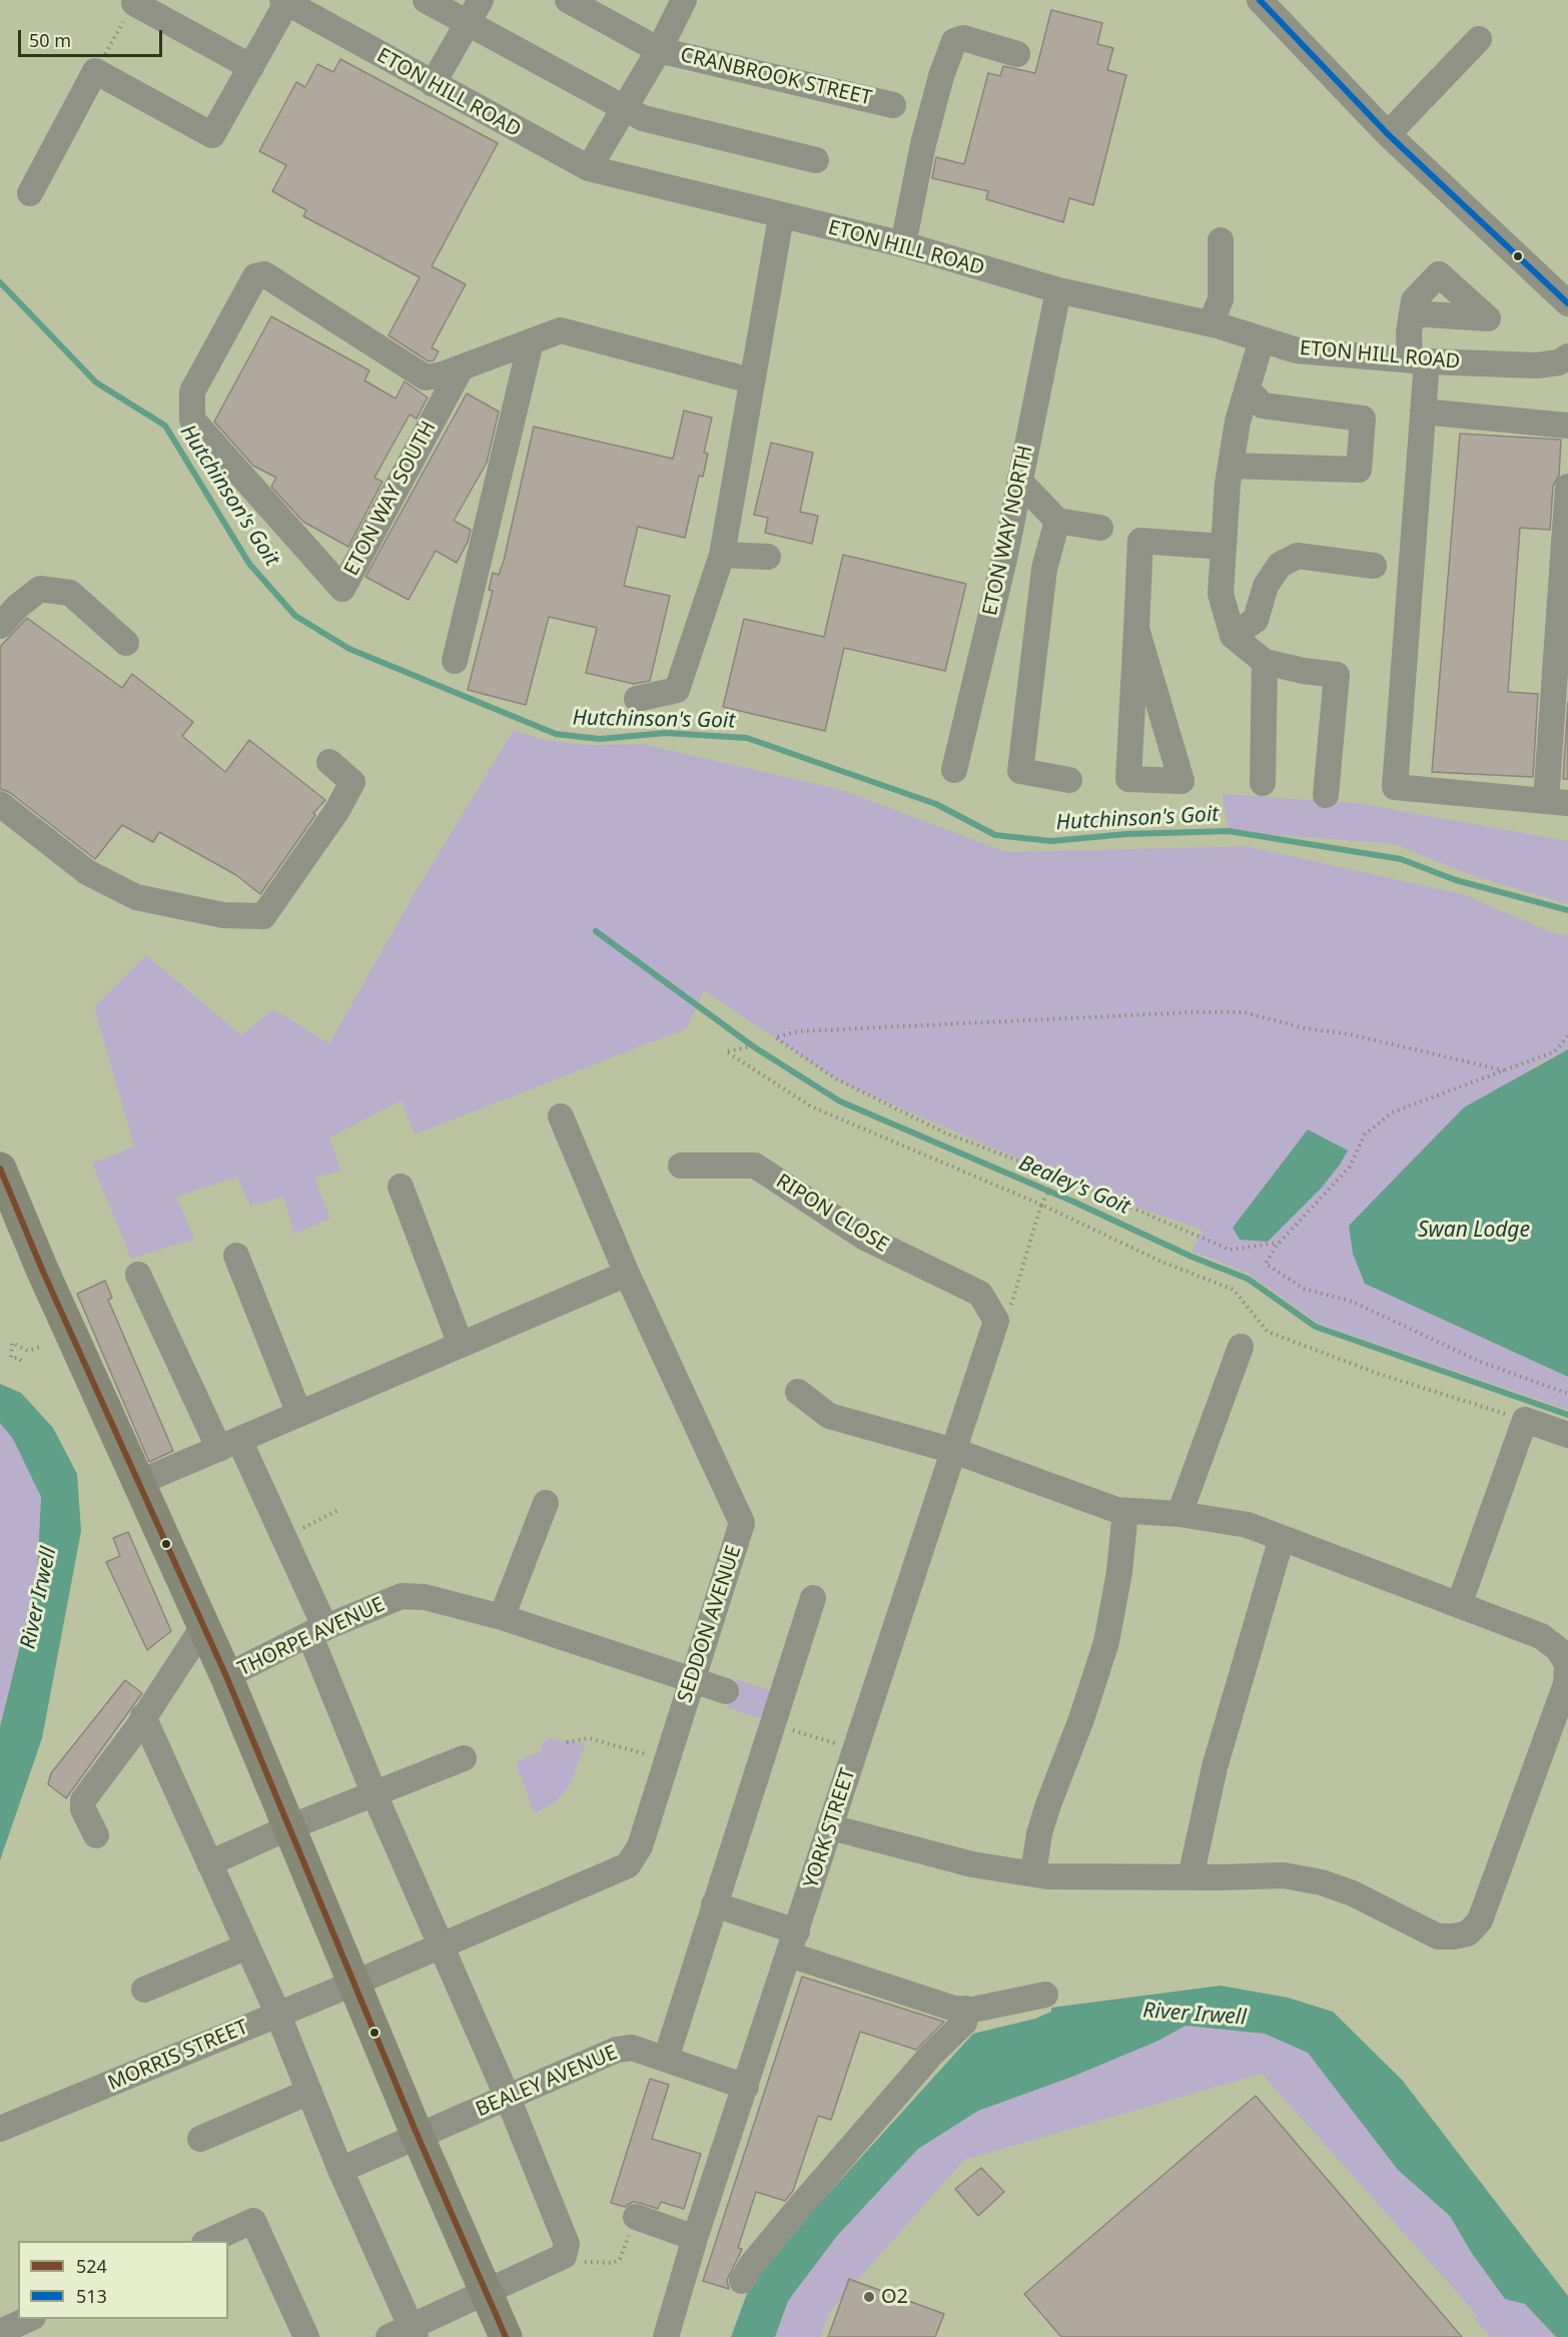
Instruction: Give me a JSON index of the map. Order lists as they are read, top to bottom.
{
  "streets": {
    "street": [
      "CRANBROOK STREET",
      "ETON HILL ROAD",
      "ETON WAY SOUTH",
      "ETON WAY NORTH",
      "RIPON CLOSE",
      "SEDDON AVENUE",
      "THORPE AVENUE",
      "YORK STREET",
      "MORRIS STREET",
      "BEALEY AVENUE"
    ]
  },
  "crossings": [
    ["ETON HILL ROAD", "ETON WAY NORTH"],
    ["RIPON CLOSE", "YORK STREET"],
    ["SEDDON AVENUE", "THORPE AVENUE"],
    ["SEDDON AVENUE", "MORRIS STREET"],
    ["YORK STREET", "BEALEY AVENUE"]
  ],
  "water": [
    "Hutchinson's Goit",
    "Bealey's Goit",
    "Swan Lodge",
    "River Irwell"
  ],
  "places": ["O2"],
  "lines": ["transit line 513", "transit line 524"],
  "legend": ["524", "513"],
  "scale_bar": "50 m"
}
